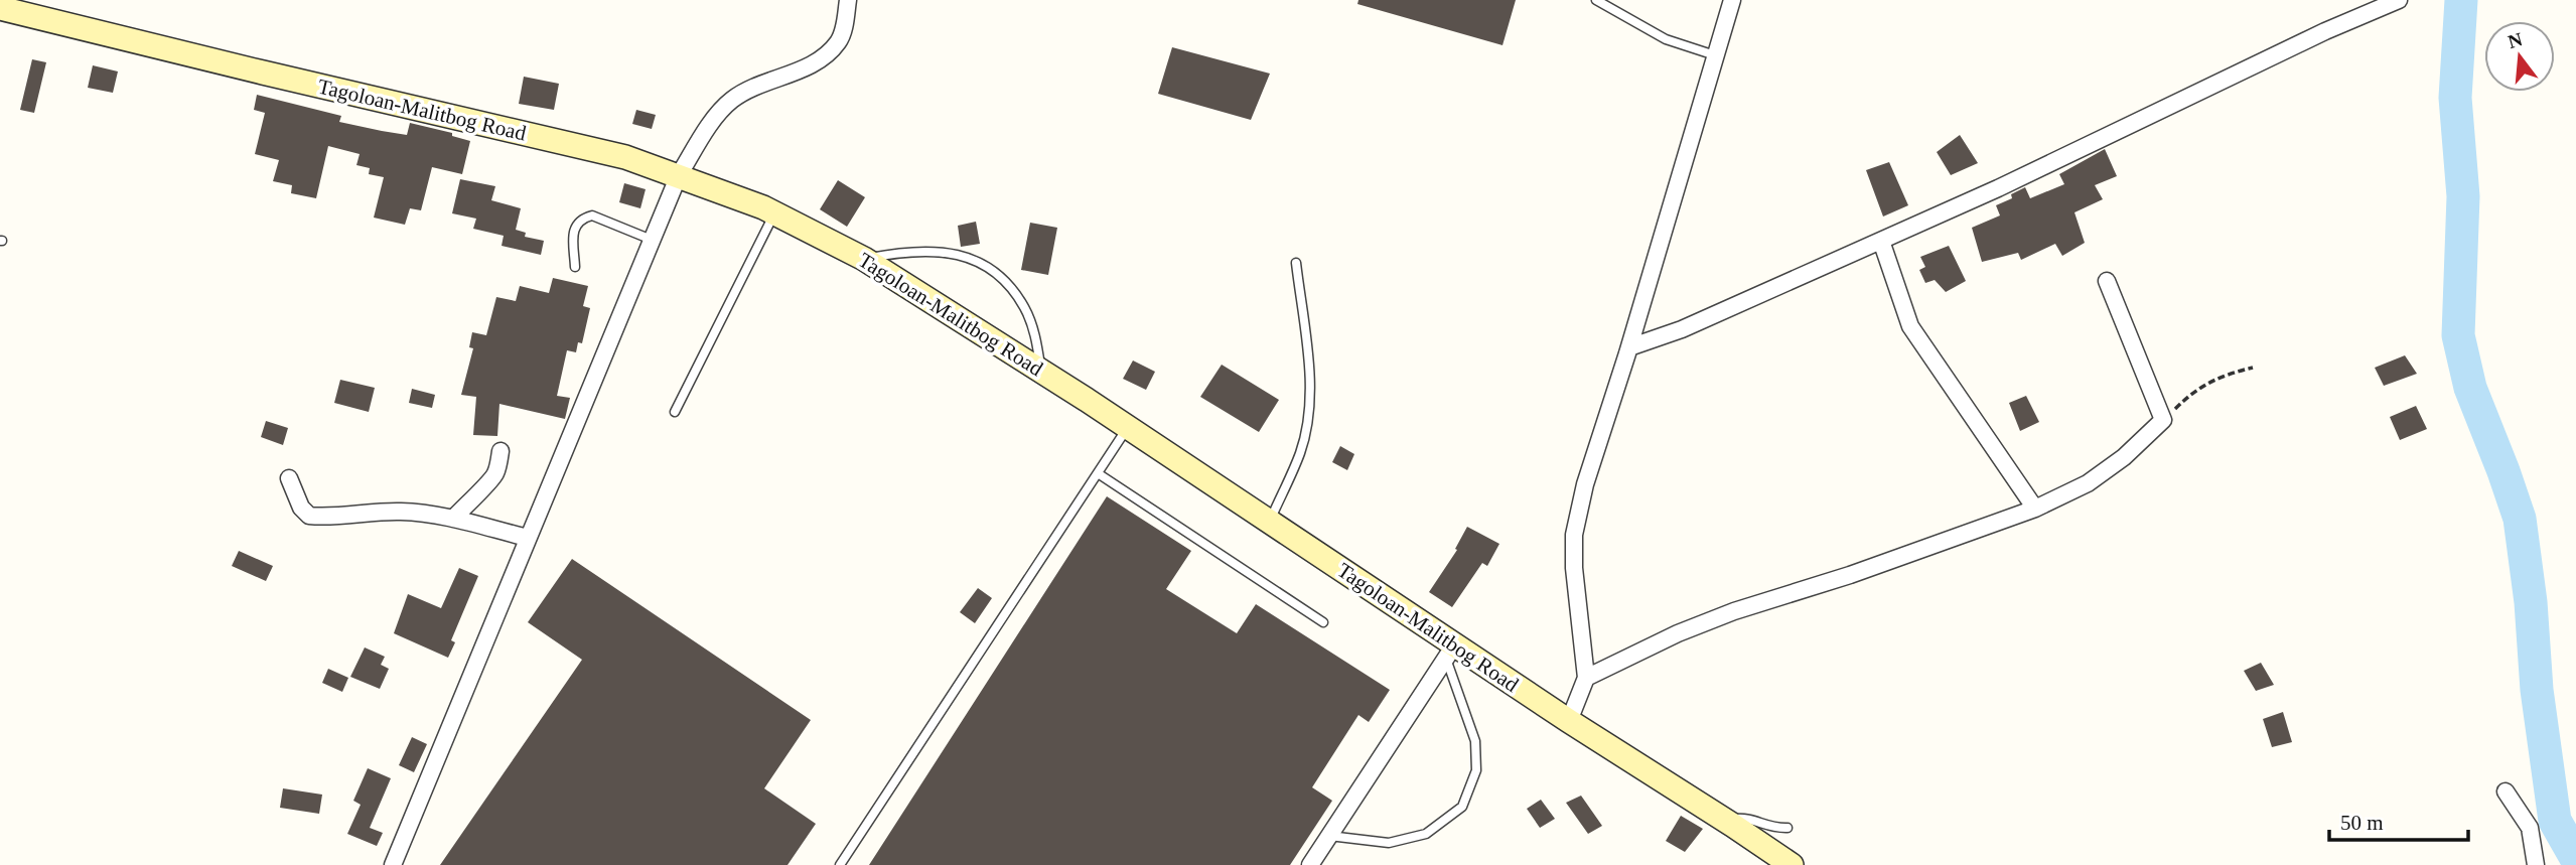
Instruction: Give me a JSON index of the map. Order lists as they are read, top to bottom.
{
  "streets": {
    "main road": ["Tagoloan-Malitbog Road"]
  },
  "scale_bar": "50 m",
  "north": "top"
}
